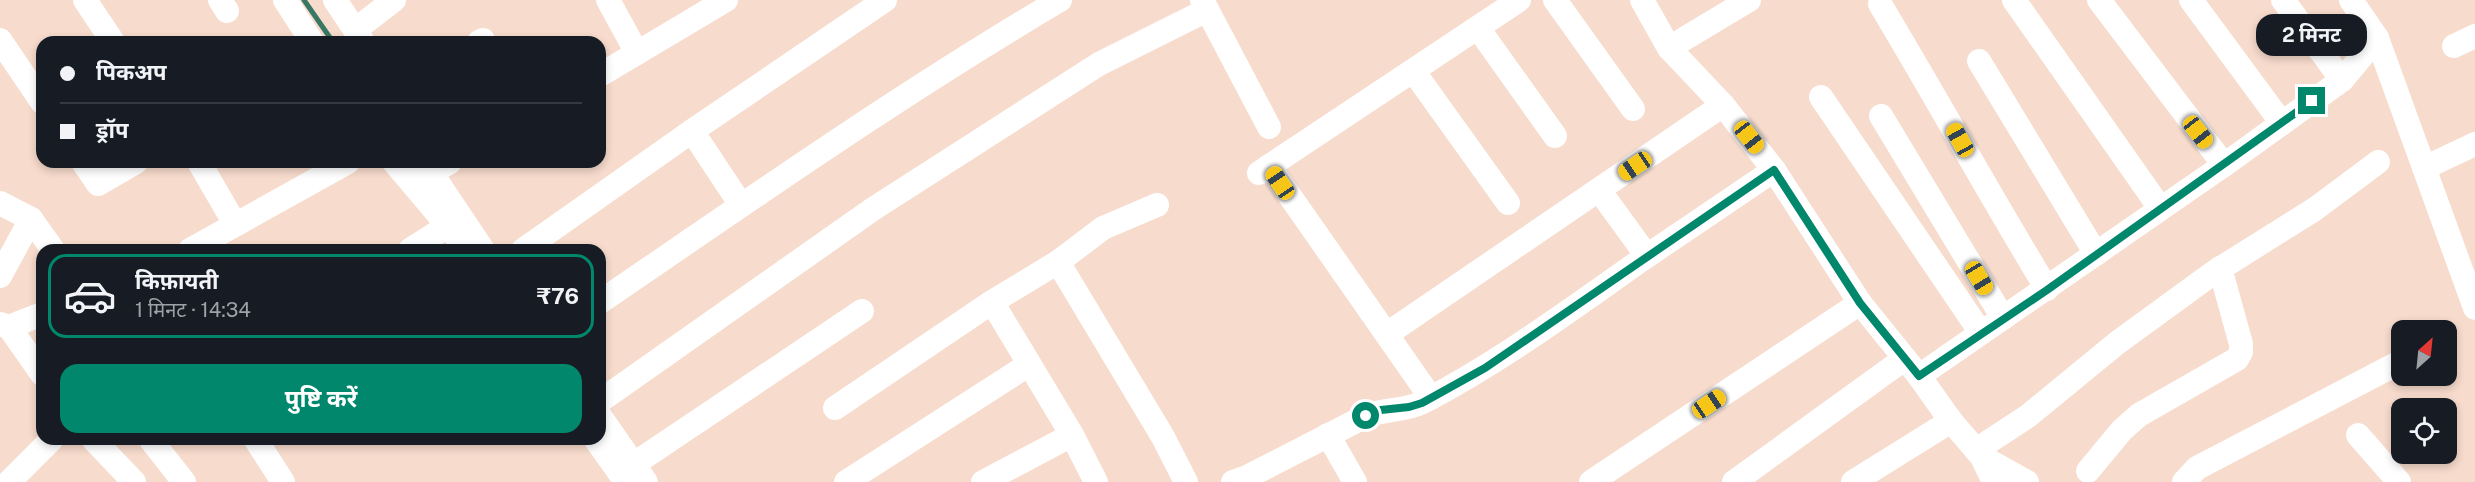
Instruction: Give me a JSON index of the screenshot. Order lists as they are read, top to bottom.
{
  "north": "top right",
  "page": {
    "bubble": "2 मिनट",
    "banner": ["पिकअप", "ड्रॉप"],
    "list": [
      {
        "name": "किफ़ायती",
        "note": "1 मिनट · 14:34",
        "value": "₹76"
      }
    ],
    "buttons": "पुष्टि करें"
  }
}
